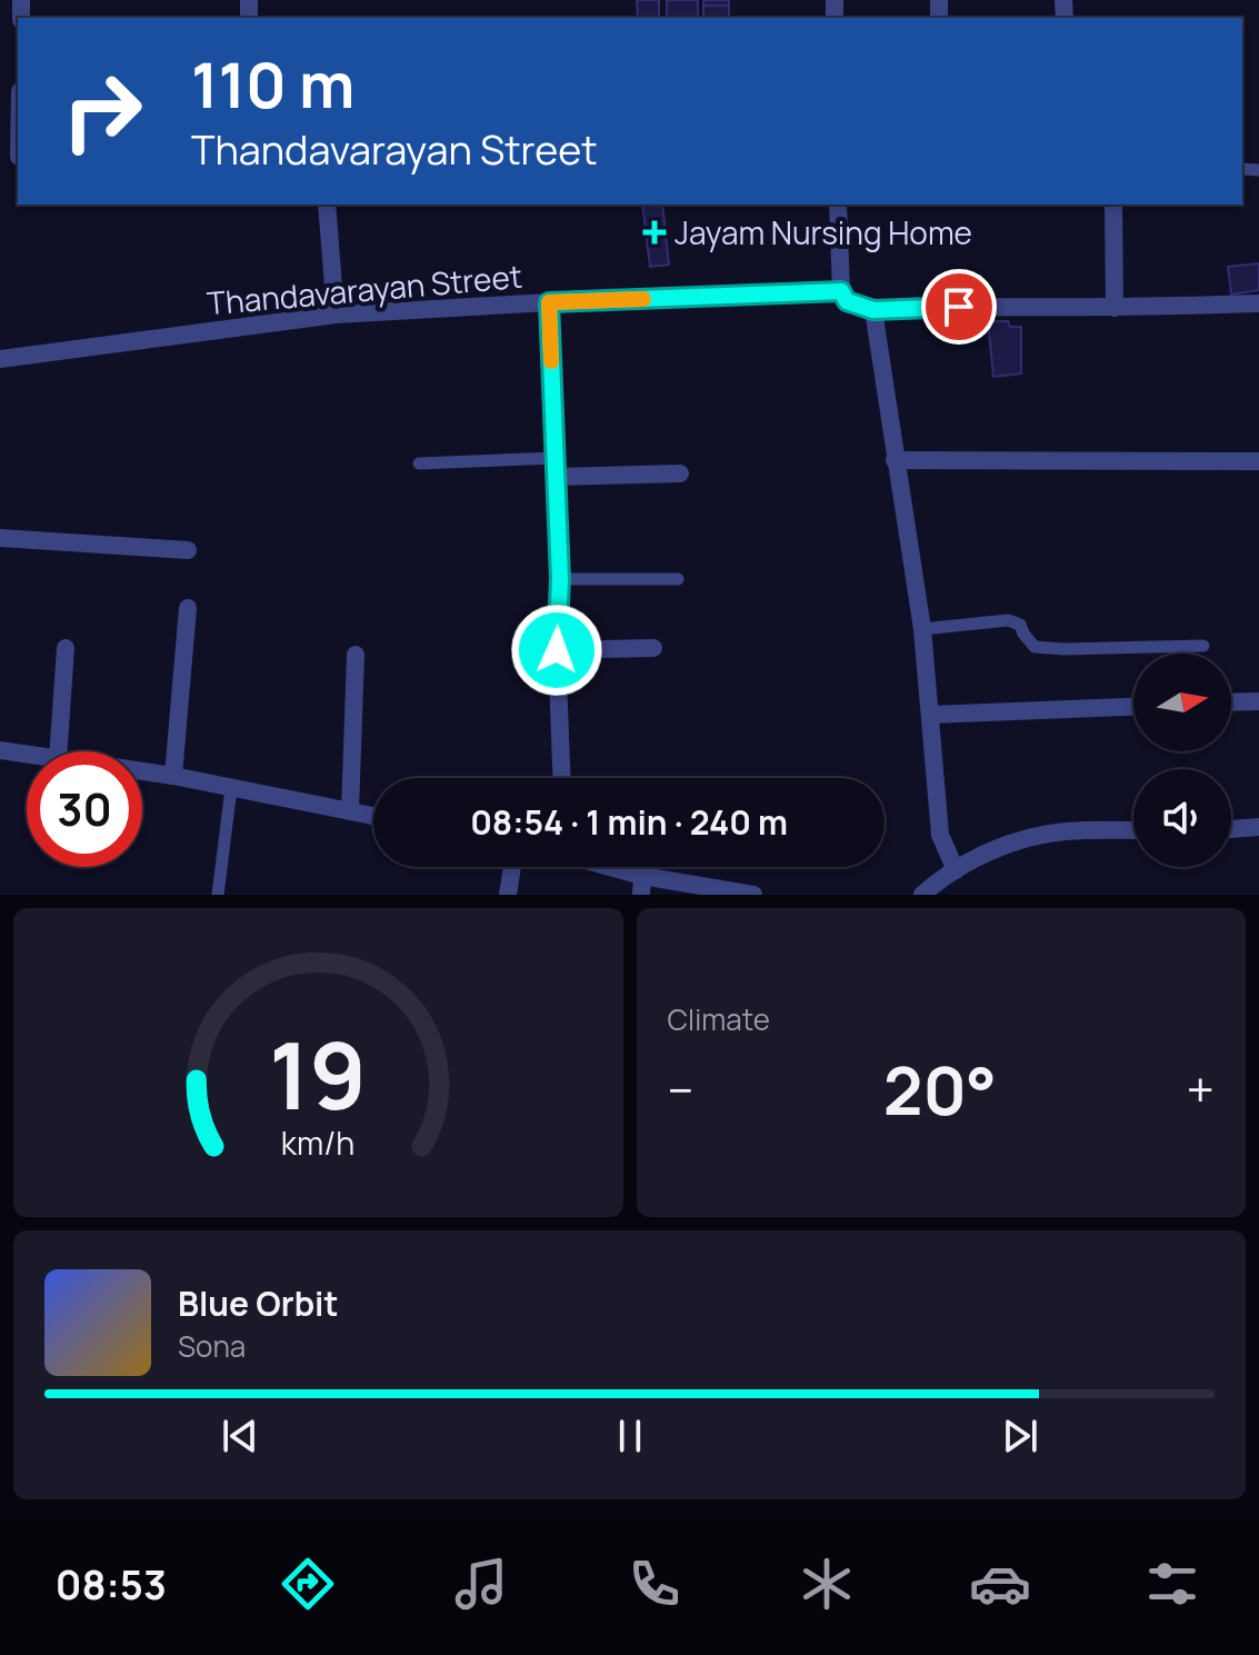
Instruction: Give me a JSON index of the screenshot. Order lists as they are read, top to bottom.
{
  "streets": {
    "street": ["Thandavarayan Street"]
  },
  "places": {
    "health": ["Jayam Nursing Home"]
  },
  "north": "right",
  "page": {
    "turn": ["110 m", "Thandavarayan Street"],
    "limit": "30",
    "trip": "08:54 · 1 min · 240 m",
    "tile": "Climate",
    "heat": ["−", "20°", "+"],
    "song": ["Blue Orbit", "Sona"],
    "tabs": "08:53",
    "gauge": ["19", "km/h"]
  }
}
